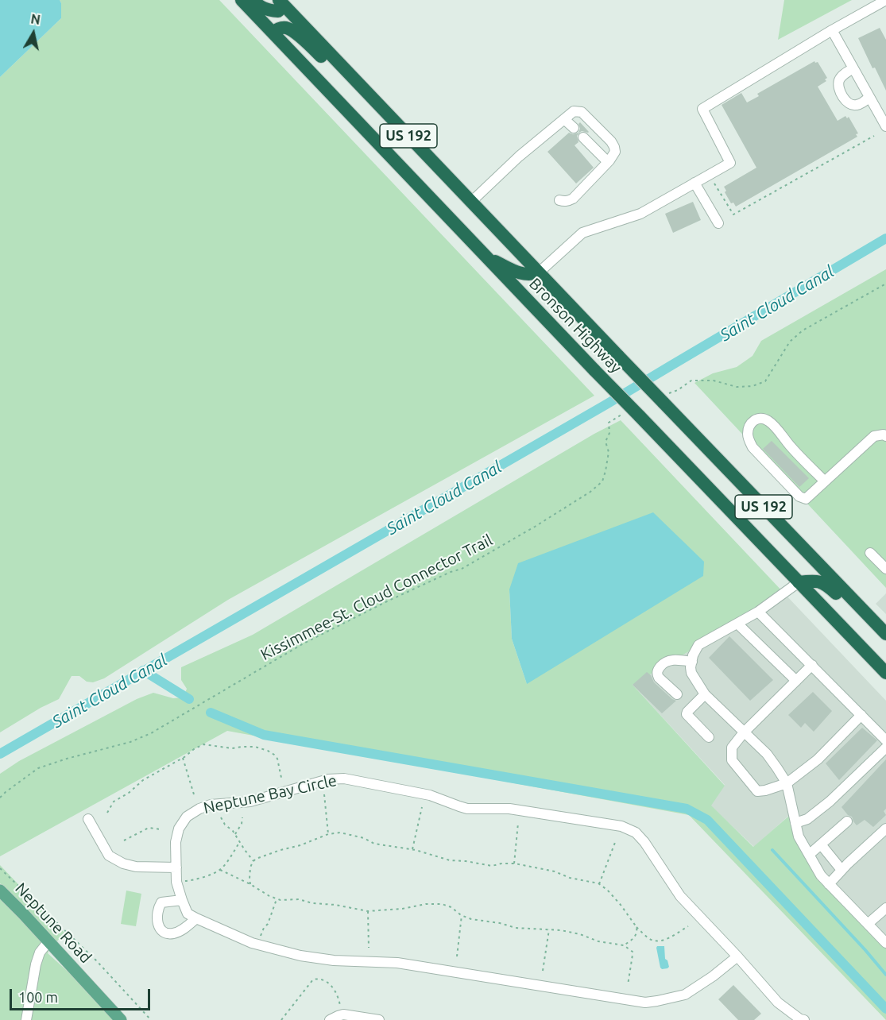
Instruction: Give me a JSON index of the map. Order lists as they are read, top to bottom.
{
  "streets": {
    "highway": ["US 192", "Bronson Highway"],
    "main road": ["Neptune Road"],
    "street": ["Neptune Bay Circle"],
    "path": ["Kissimmee-St. Cloud Connector Trail"]
  },
  "water": ["Saint Cloud Canal"],
  "scale_bar": "100 m",
  "north": "top"
}
